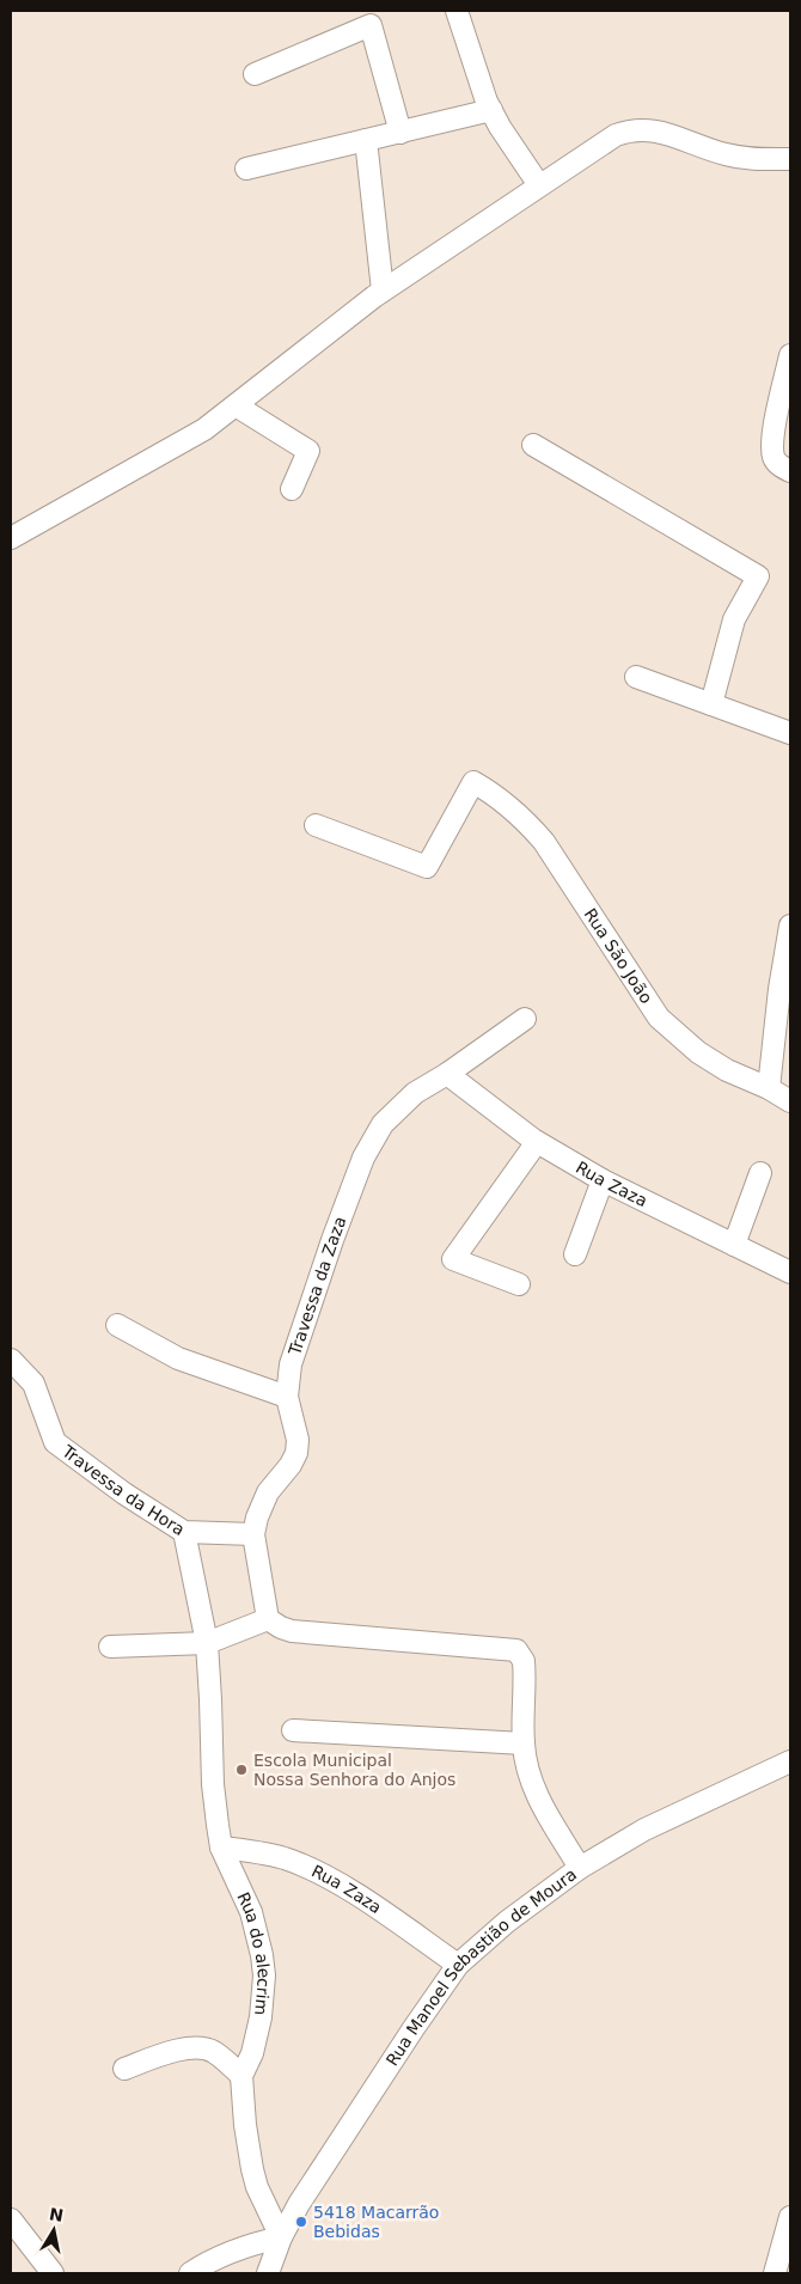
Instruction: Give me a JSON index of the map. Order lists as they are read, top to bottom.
{
  "streets": {
    "street": [
      "Rua São João",
      "Rua Zaza",
      "Travessa da Zaza",
      "Travessa da Hora",
      "Rua do alecrim",
      "Rua Manoel Sebastião de Moura"
    ]
  },
  "crossings": [
    ["Rua Zaza", "Travessa da Zaza"],
    ["Rua Zaza", "Rua do alecrim"],
    ["Rua Zaza", "Rua Manoel Sebastião de Moura"],
    ["Travessa da Zaza", "Travessa da Hora"],
    ["Travessa da Hora", "Rua do alecrim"],
    ["Rua do alecrim", "Rua Manoel Sebastião de Moura"]
  ],
  "places": ["Escola Municipal Nossa Senhora do Anjos", "5418 Macarrão Bebidas"],
  "north": "top"
}
